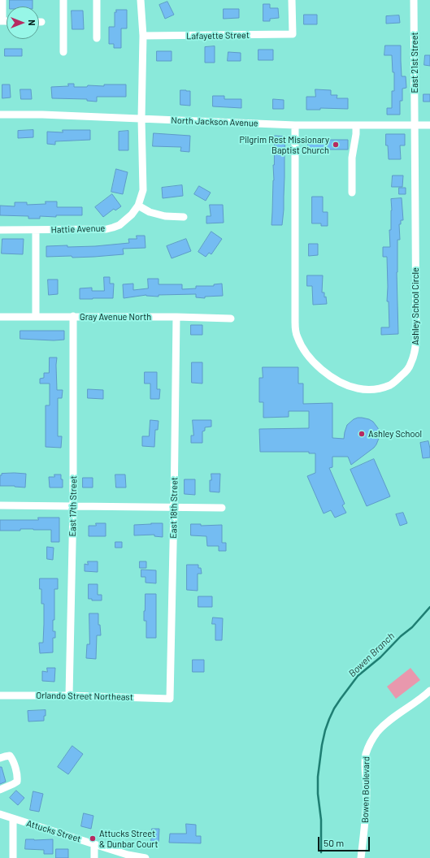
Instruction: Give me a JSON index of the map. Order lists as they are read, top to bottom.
{
  "streets": {
    "street": [
      "Lafayette Street",
      "East 21st Street",
      "North Jackson Avenue",
      "Hattie Avenue",
      "Ashley School Circle",
      "Gray Avenue North",
      "East 17th Street",
      "East 18th Street",
      "Orlando Street Northeast",
      "Bowen Boulevard",
      "Attucks Street"
    ]
  },
  "crossings": [
    ["East 21st Street", "North Jackson Avenue"],
    ["East 21st Street", "Ashley School Circle"],
    ["North Jackson Avenue", "Hattie Avenue"],
    ["North Jackson Avenue", "Ashley School Circle"],
    ["Gray Avenue North", "East 17th Street"],
    ["Gray Avenue North", "East 18th Street"],
    ["East 17th Street", "Orlando Street Northeast"],
    ["East 18th Street", "Orlando Street Northeast"]
  ],
  "water": ["Bowen Branch"],
  "places": ["Pilgrim Rest Missionary Baptist Church", "Ashley School", "Attucks Street & Dunbar Court"],
  "scale_bar": "50 m",
  "north": "right"
}
